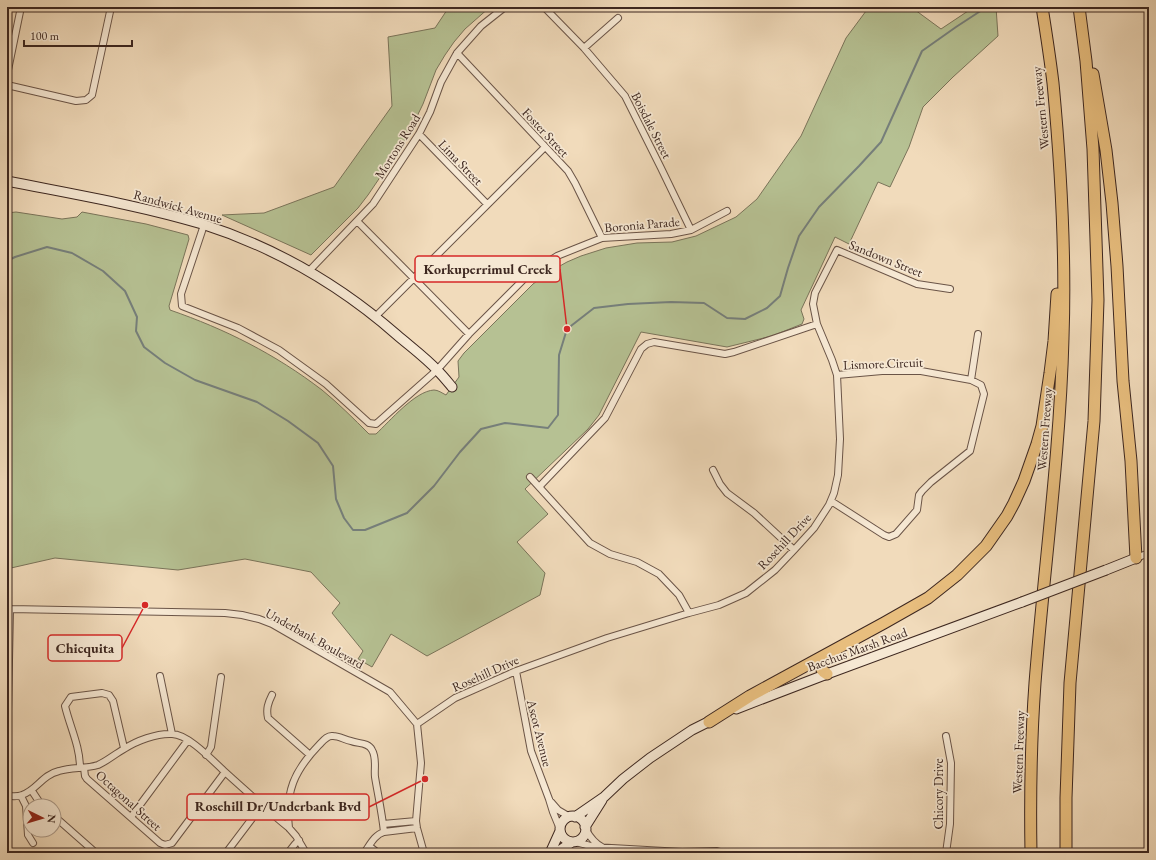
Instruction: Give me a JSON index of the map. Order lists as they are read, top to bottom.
{
  "streets": {
    "highway": ["Western Freeway"],
    "main road": ["Randwick Avenue", "Bacchus Marsh Road"],
    "street": [
      "Boisdale Street",
      "Foster Street",
      "Mortons Road",
      "Lima Street",
      "Boronia Parade",
      "Sandown Street",
      "Lismore Circuit",
      "Rosehill Drive",
      "Underbank Boulevard",
      "Ascot Avenue",
      "Chicory Drive",
      "Octagonal Street"
    ]
  },
  "crossings": [
    ["Boisdale Street", "Boronia Parade"],
    ["Foster Street", "Mortons Road"],
    ["Foster Street", "Boronia Parade"],
    ["Mortons Road", "Lima Street"],
    ["Mortons Road", "Randwick Avenue"],
    ["Randwick Avenue", "Boronia Parade"],
    ["Sandown Street", "Rosehill Drive"],
    ["Lismore Circuit", "Rosehill Drive"],
    ["Rosehill Drive", "Underbank Boulevard"],
    ["Rosehill Drive", "Ascot Avenue"],
    ["Bacchus Marsh Road", "Ascot Avenue"]
  ],
  "places": ["Korkuperrimul Creek", "Chicquita", "Rosehill Dr/Underbank Bvd"],
  "scale_bar": "100 m",
  "north": "right"
}
